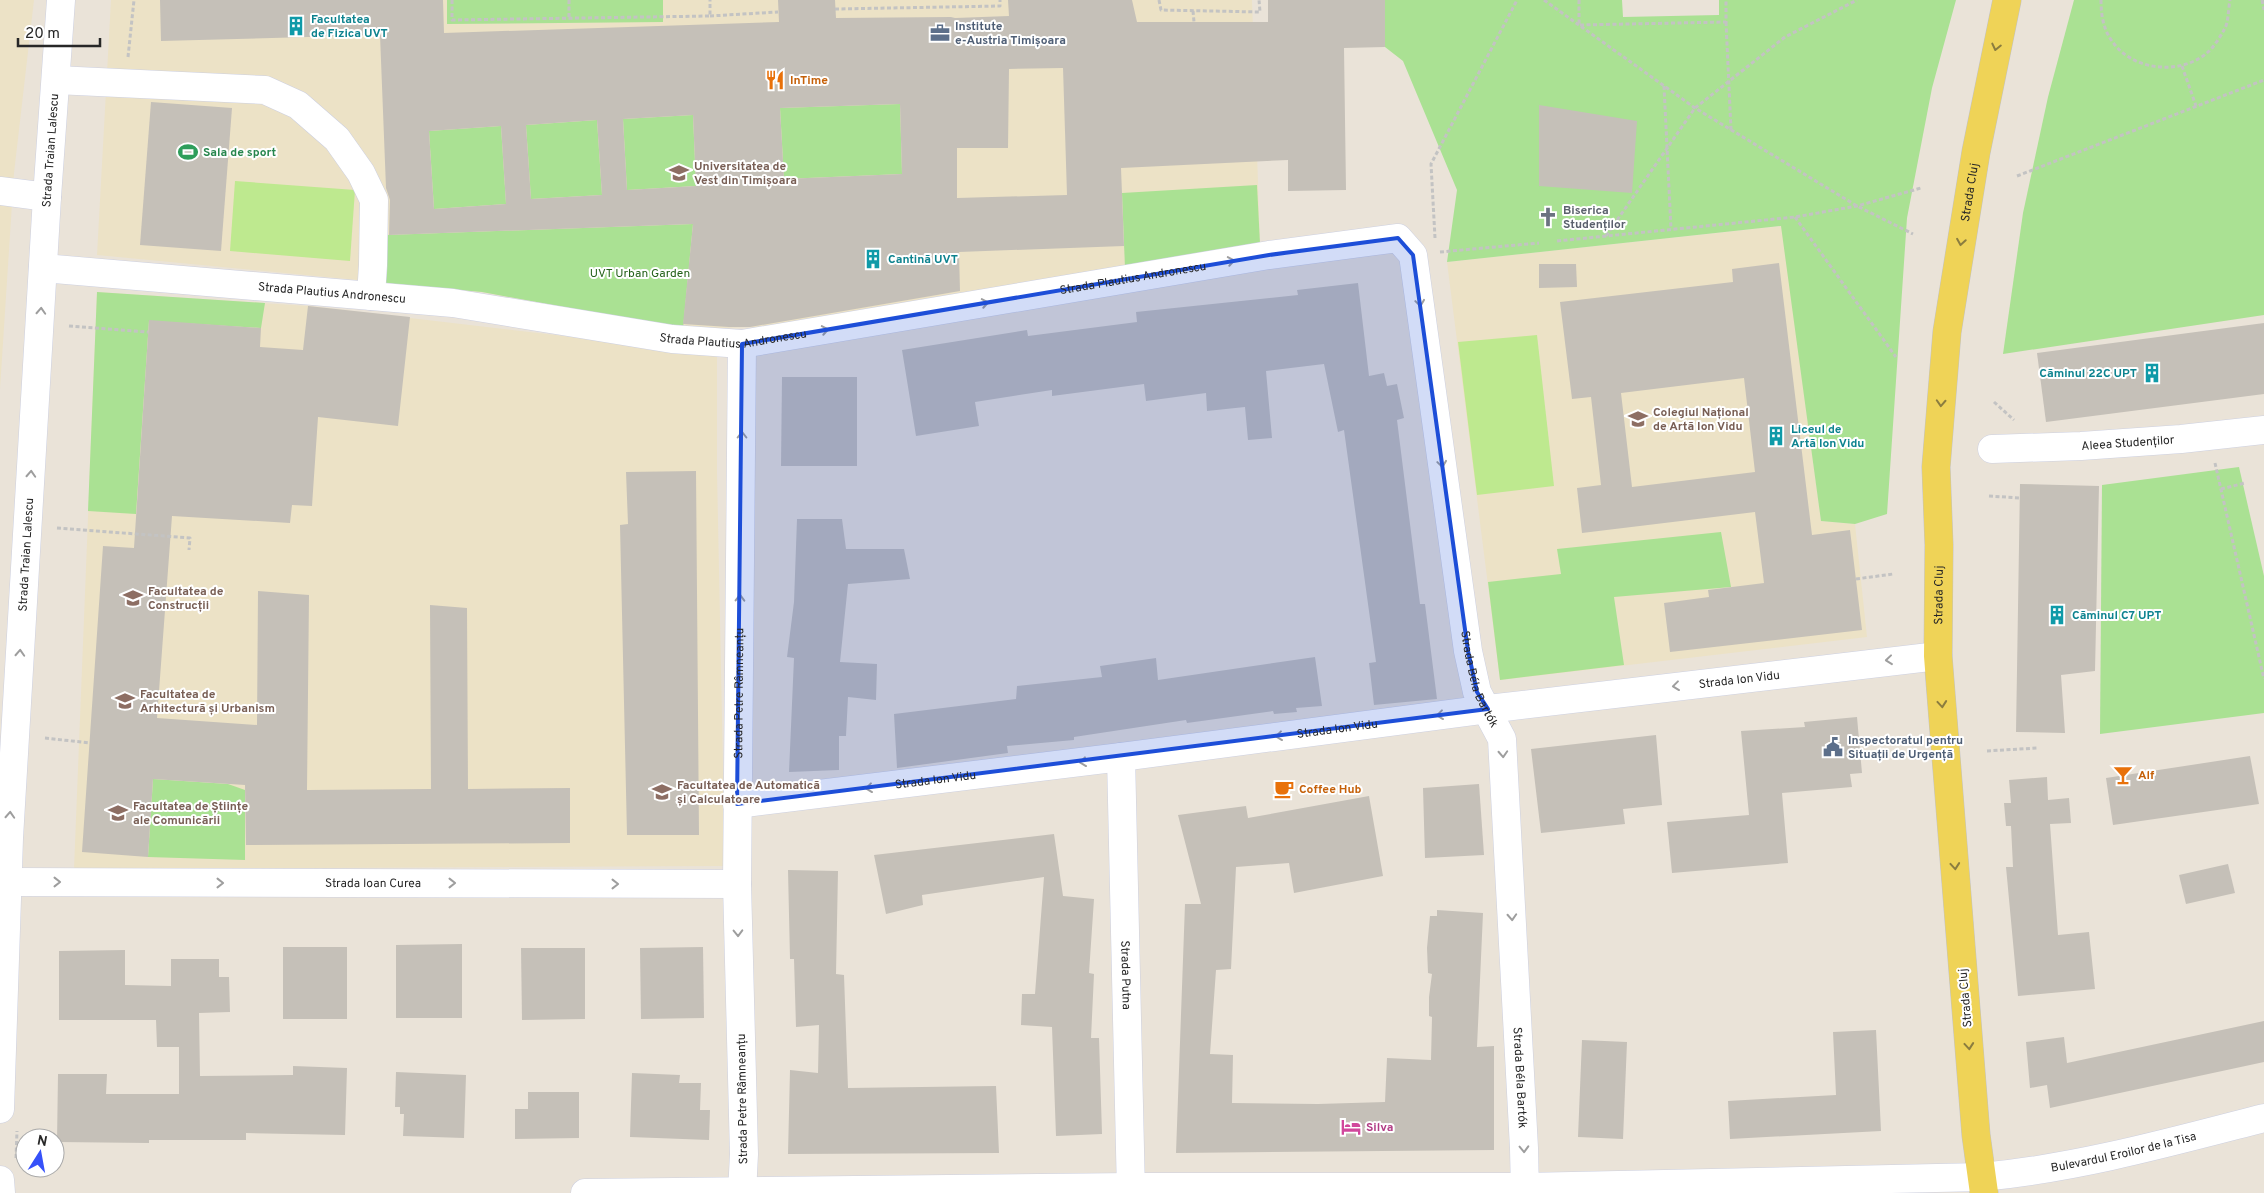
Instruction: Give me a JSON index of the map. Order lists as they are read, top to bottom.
{
  "streets": {
    "main road": ["Strada Cluj"],
    "street": [
      "Strada Traian Lalescu",
      "Strada Plautius Andronescu",
      "Aleea Studenților",
      "Strada Béla Bartók",
      "Strada Ion Vidu",
      "Strada Petre Râmneanțu",
      "Strada Ioan Curea",
      "Strada Putna",
      "Bulevardul Eroilor de la Tisa"
    ]
  },
  "crossings": [
    ["Strada Traian Lalescu", "Strada Plautius Andronescu"],
    ["Strada Traian Lalescu", "Strada Ioan Curea"],
    ["Strada Cluj", "Strada Ion Vidu"],
    ["Strada Cluj", "Bulevardul Eroilor de la Tisa"],
    ["Strada Plautius Andronescu", "Strada Béla Bartók"],
    ["Strada Plautius Andronescu", "Strada Petre Râmneanțu"],
    ["Strada Béla Bartók", "Strada Ion Vidu"],
    ["Strada Béla Bartók", "Bulevardul Eroilor de la Tisa"],
    ["Strada Ion Vidu", "Strada Petre Râmneanțu"],
    ["Strada Ion Vidu", "Strada Putna"],
    ["Strada Petre Râmneanțu", "Strada Ioan Curea"],
    ["Strada Petre Râmneanțu", "Bulevardul Eroilor de la Tisa"],
    ["Strada Putna", "Bulevardul Eroilor de la Tisa"]
  ],
  "one_way": [
    "Strada Traian Lalescu",
    "Strada Cluj",
    "Strada Plautius Andronescu",
    "Strada Béla Bartók",
    "Strada Ion Vidu",
    "Strada Ioan Curea"
  ],
  "parks": ["UVT Urban Garden"],
  "places": {
    "building": [
      "Facultatea de Fizica UVT",
      "Cantină UVT",
      "Căminul 22C UPT",
      "Liceul de Artă Ion Vidu",
      "Căminul C7 UPT"
    ],
    "office": ["Institute e-Austria Timișoara"],
    "restaurant": ["InTime"],
    "sports": ["Sala de sport"],
    "school or university": [
      "Universitatea de Vest din Timișoara",
      "Colegiul Național de Artă Ion Vidu",
      "Facultatea de Construcții",
      "Facultatea de Arhitectură și Urbanism",
      "Facultatea de Automatică și Calculatoare",
      "Facultatea de Științe ale Comunicării"
    ],
    "church": ["Biserica Studenților"],
    "public building": ["Inspectoratul pentru Situații de Urgență"],
    "bar": ["Alf"],
    "cafe": ["Coffee Hub"],
    "hotel": ["Silva"]
  },
  "scale_bar": "20 m",
  "north": "top"
}
